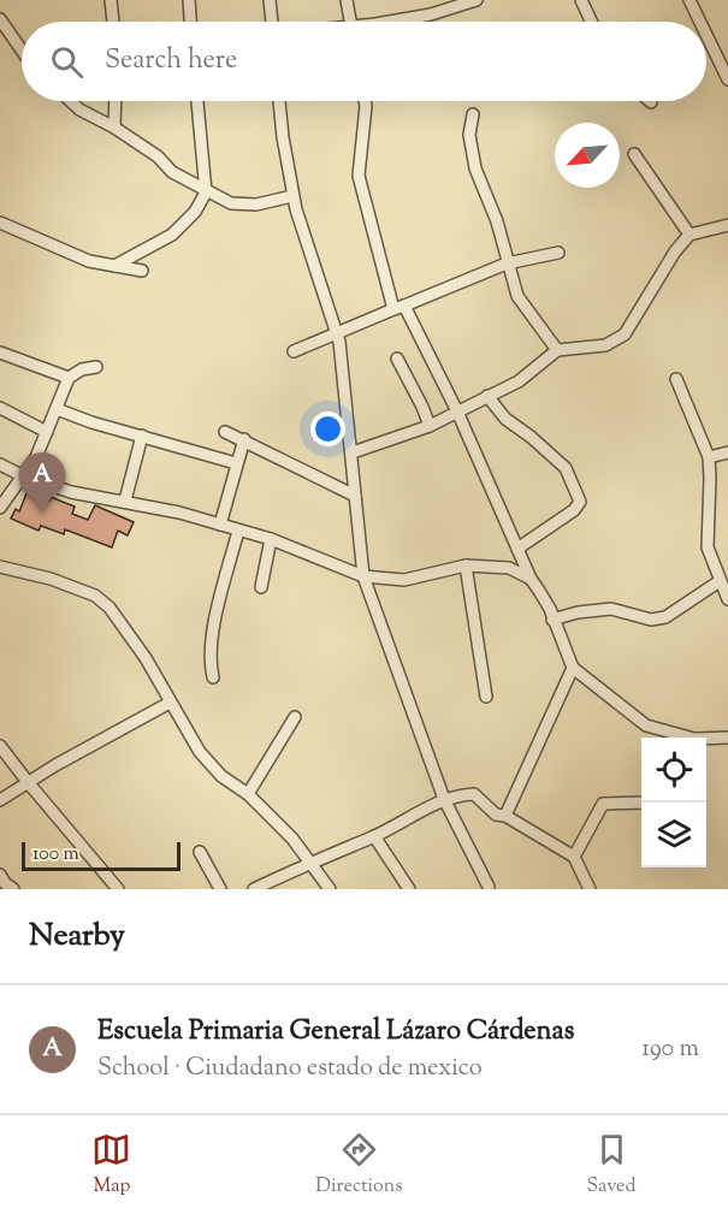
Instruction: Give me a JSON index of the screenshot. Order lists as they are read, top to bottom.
{
  "scale_bar": "100 m",
  "north": "bottom left",
  "page": {
    "search": "Search here",
    "pins": "A",
    "scale": "100 m",
    "heading": "Nearby",
    "list": [
      {
        "mark": "A",
        "name": "Escuela Primaria General Lázaro Cárdenas",
        "note": "School · Ciudadano estado de mexico",
        "value": "190 m"
      }
    ],
    "nav": ["Map", "Directions", "Saved"]
  }
}
